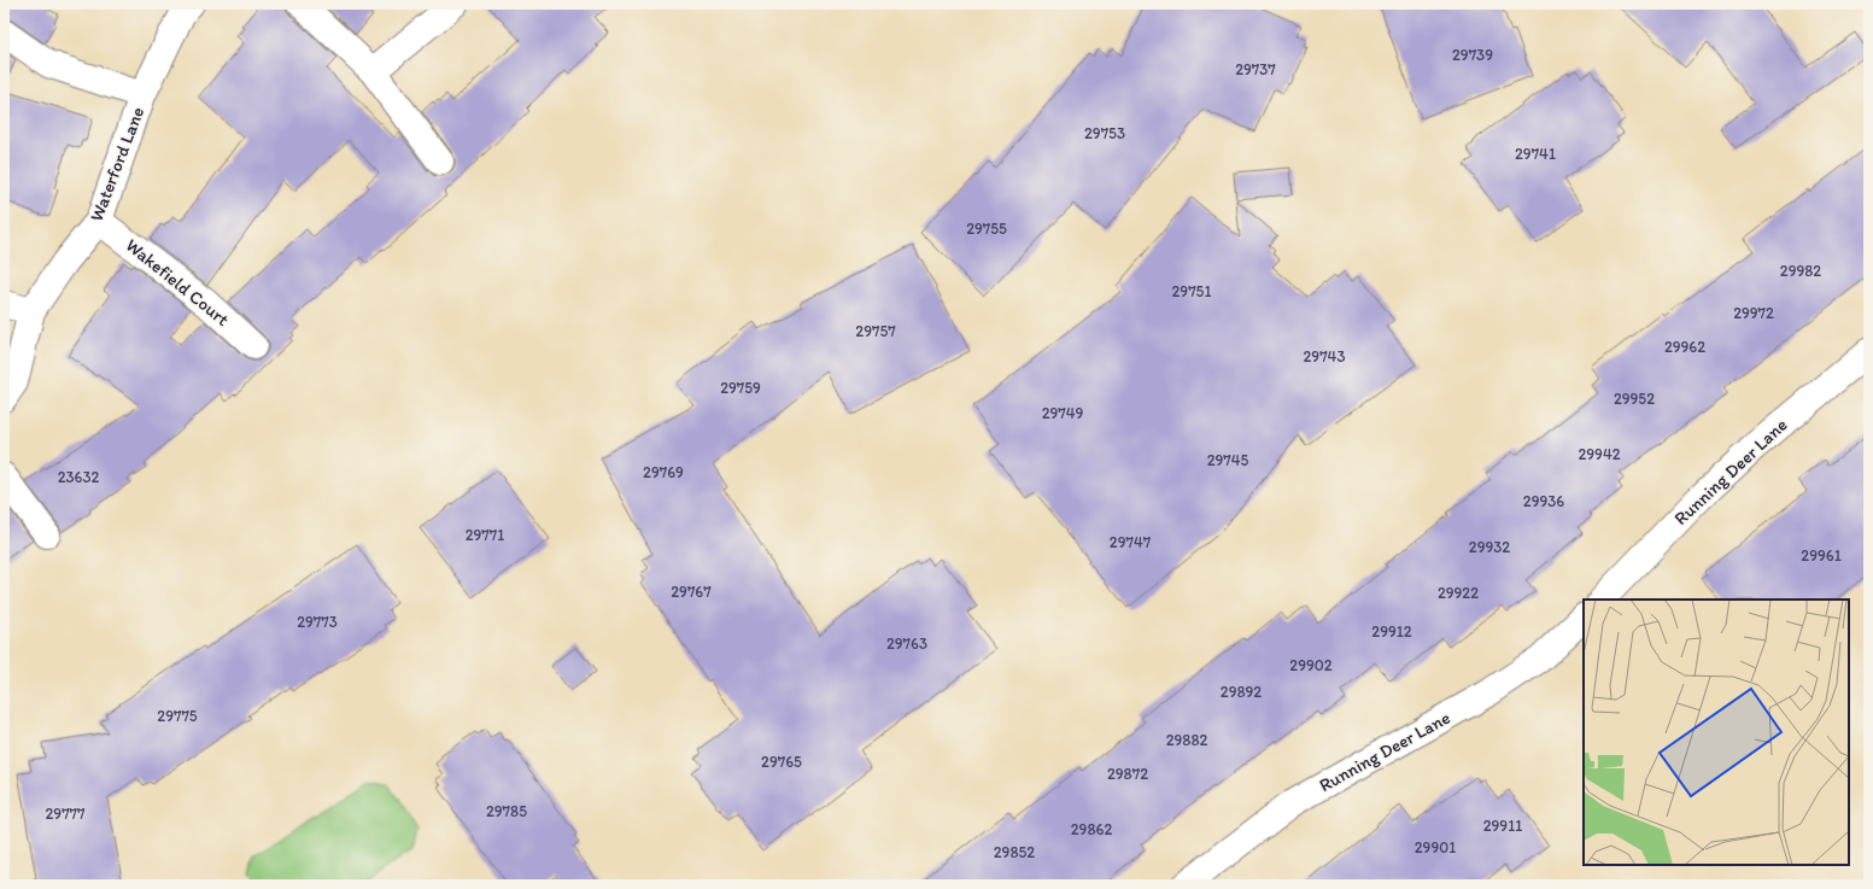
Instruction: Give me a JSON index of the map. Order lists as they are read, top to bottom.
{
  "streets": {
    "street": ["Waterford Lane", "Wakefield Court", "Running Deer Lane"]
  },
  "crossings": [
    ["Waterford Lane", "Wakefield Court"]
  ],
  "house_numbers": [
    "29739",
    "29737",
    "29753",
    "29741",
    "29755",
    "29982",
    "29751",
    "29972",
    "29757",
    "29962",
    "29743",
    "29759",
    "29952",
    "29749",
    "29942",
    "29745",
    "29769",
    "23632",
    "29936",
    "29771",
    "29747",
    "29932",
    "29961",
    "29767",
    "29922",
    "29773",
    "29912",
    "29763",
    "29902",
    "29892",
    "29775",
    "29882",
    "29765",
    "29872",
    "29785",
    "29777",
    "29911",
    "29862",
    "29901",
    "29852"
  ]
}
